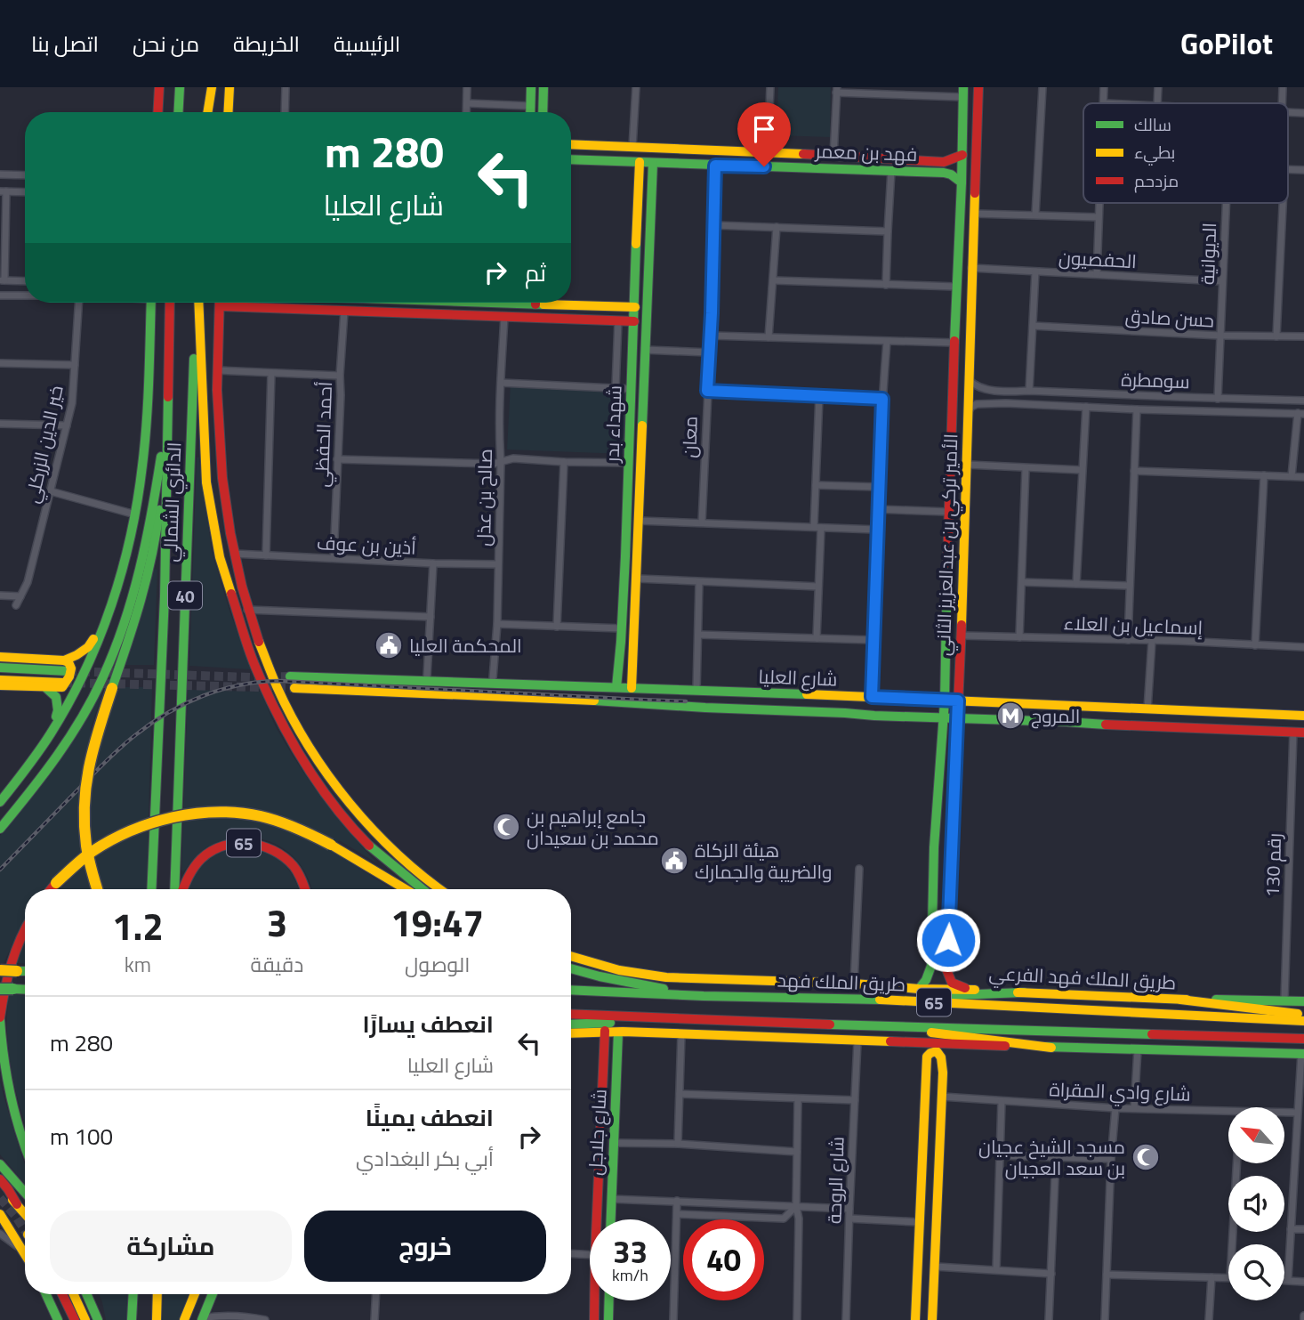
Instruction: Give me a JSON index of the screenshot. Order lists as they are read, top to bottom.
{
  "streets": {
    "main road": [
      "فهد بن معمر",
      "شهداء بدر",
      "الدائري الشمالي",
      "الأمير تركي بن عبدالعزيز الثاني",
      "40",
      "شارع العليا",
      "65",
      "طريق الملك فهد الفرعي",
      "طريق الملك فهد",
      "شارع جلاجل"
    ],
    "street": [
      "الديوانية",
      "الحفصيون",
      "حسن صادق",
      "سومطرة",
      "أحمد الحفظي",
      "معان",
      "خير الدين الزركلي",
      "صالح بن عذل",
      "أذين بن عوف",
      "إسماعيل بن العلاء",
      "رقم 130",
      "شارع وادي المقراة",
      "شارع الروحة"
    ]
  },
  "crossings": [
    ["فهد بن معمر", "شهداء بدر"],
    ["فهد بن معمر", "معان"],
    ["فهد بن معمر", "الأمير تركي بن عبدالعزيز الثاني"],
    ["الديوانية", "الحفصيون"],
    ["الديوانية", "حسن صادق"],
    ["الديوانية", "سومطرة"],
    ["الحفصيون", "الأمير تركي بن عبدالعزيز الثاني"],
    ["سومطرة", "الأمير تركي بن عبدالعزيز الثاني"],
    ["شهداء بدر", "شارع العليا"],
    ["أحمد الحفظي", "أذين بن عوف"],
    ["صالح بن عذل", "أذين بن عوف"],
    ["الأمير تركي بن عبدالعزيز الثاني", "إسماعيل بن العلاء"],
    ["الأمير تركي بن عبدالعزيز الثاني", "شارع العليا"],
    ["الأمير تركي بن عبدالعزيز الثاني", "طريق الملك فهد الفرعي"],
    ["شارع العليا", "رقم 130"],
    ["رقم 130", "طريق الملك فهد الفرعي"]
  ],
  "places": {
    "public building": ["المحكمة العليا", "هيئة الزكاة والضريبة والجمارك"],
    "metro station": ["المروج"],
    "mosque": ["جامع إبراهيم بن محمد بن سعيدان", "مسجد الشيخ عجيان بن سعد العجيان"]
  },
  "legend": ["سالك", "بطيء", "مزدحم"],
  "north": "top left",
  "page": {
    "header": "GoPilot",
    "nav": [
      "الرئيسية",
      "الخريطة",
      "من نحن",
      "اتصل بنا"
    ],
    "turn": ["280 m", "شارع العليا"],
    "then": "ثم",
    "eta": [
      "19:47",
      "الوصول",
      "3",
      "دقيقة",
      "1.2",
      "km"
    ],
    "list": [
      {
        "name": "انعطف يسارًا",
        "note": "شارع العليا",
        "value": "280 m"
      },
      {
        "name": "انعطف يمينًا",
        "note": "أبي بكر البغدادي",
        "value": "100 m"
      }
    ],
    "buttons": ["خروج", "مشاركة"],
    "speed": "33 km/h",
    "limit": "40"
  }
}
